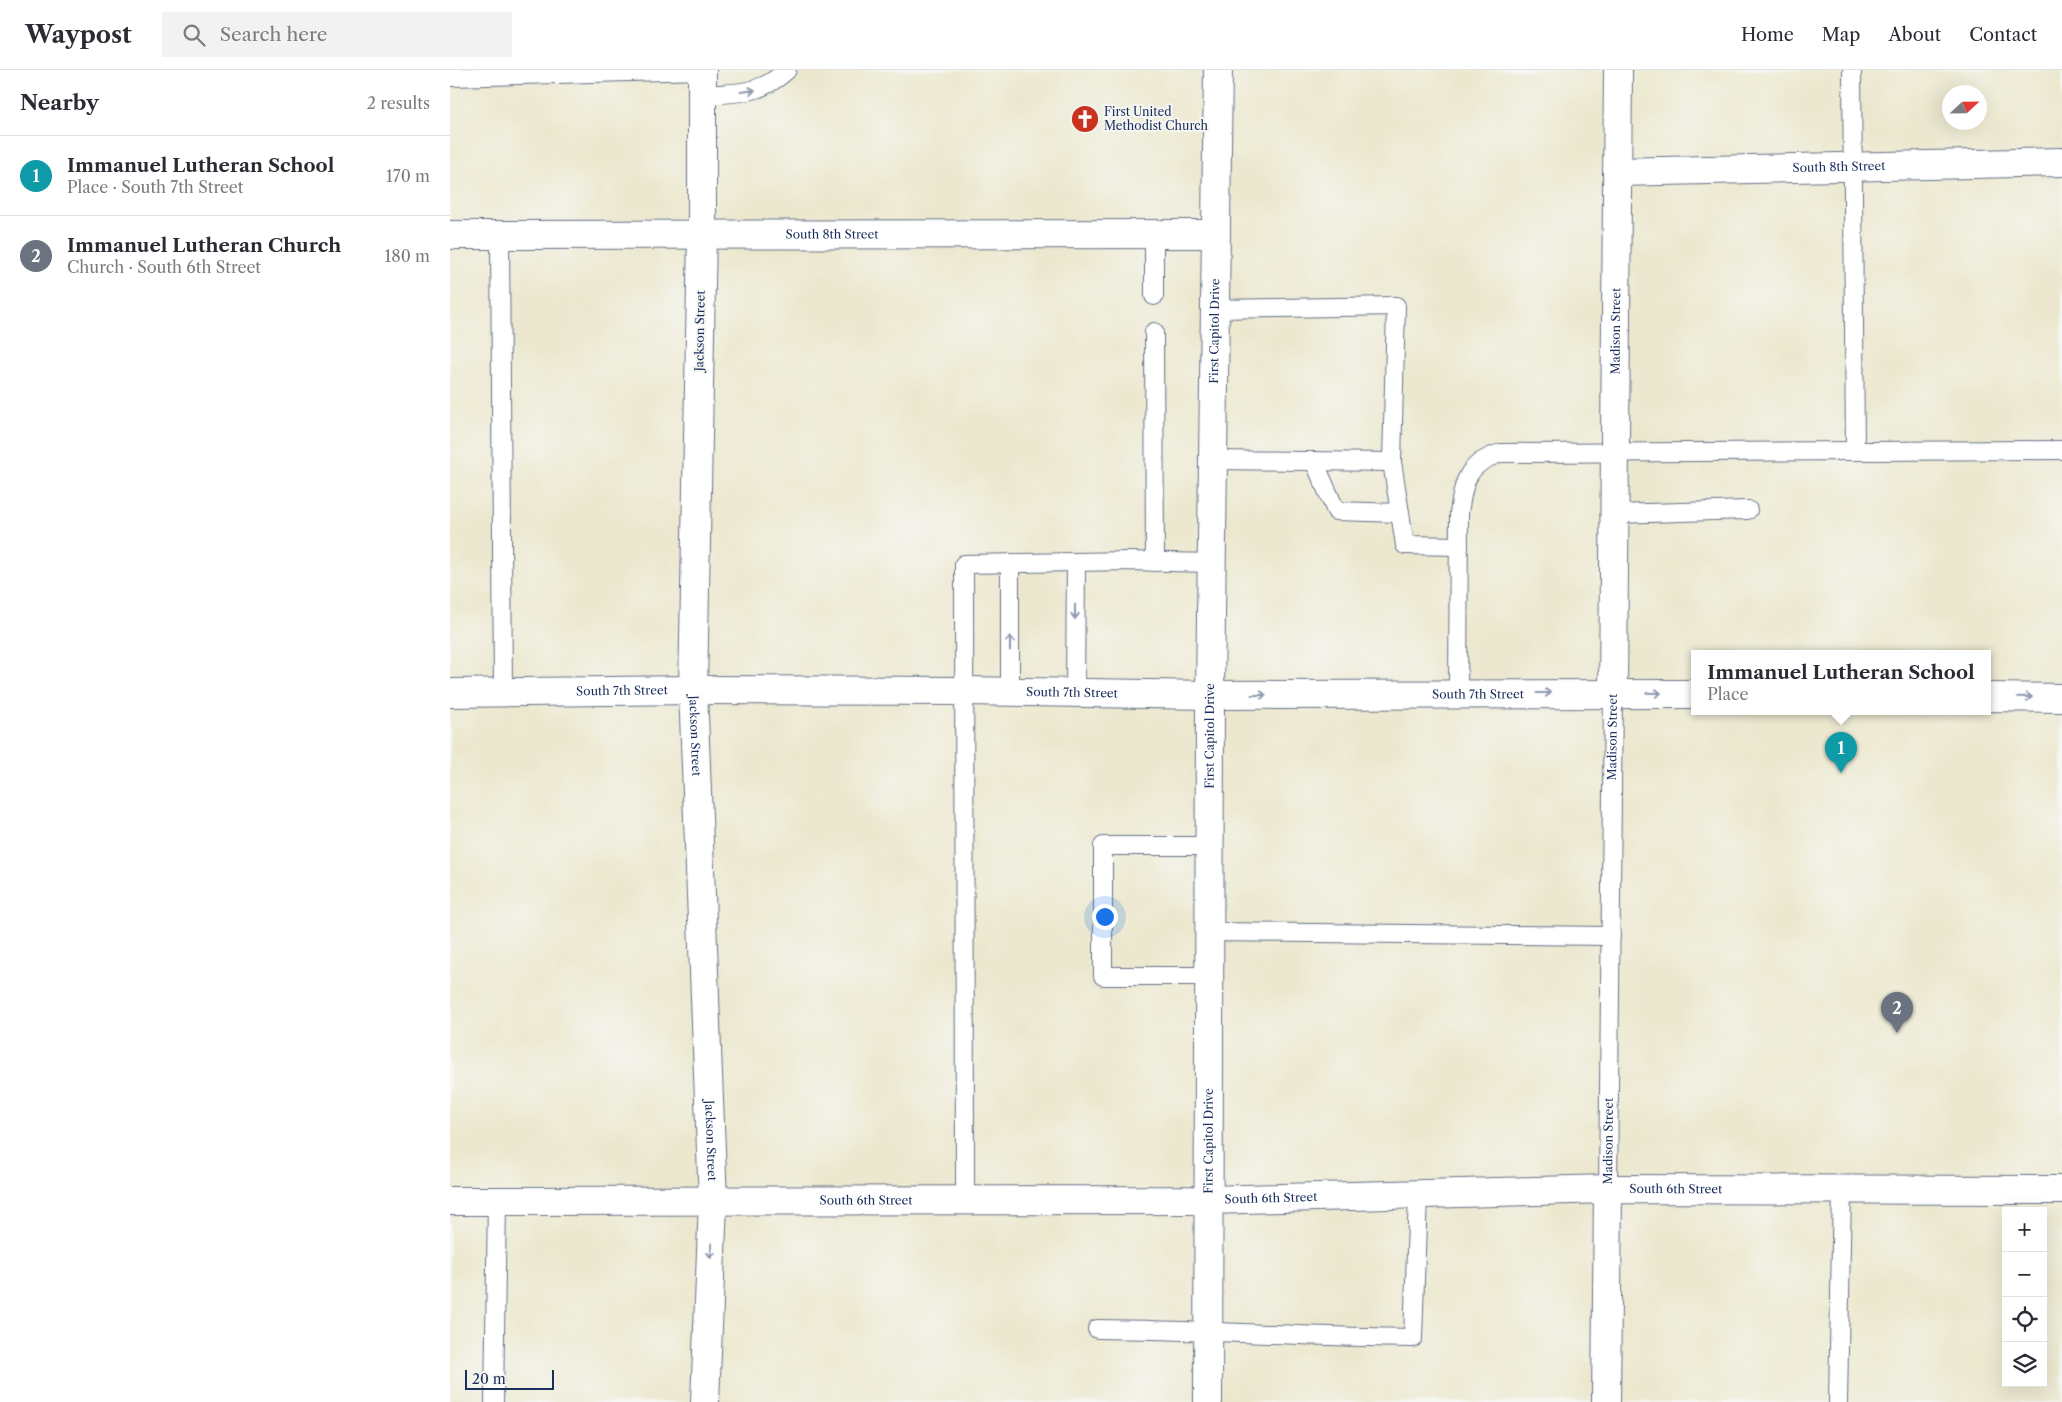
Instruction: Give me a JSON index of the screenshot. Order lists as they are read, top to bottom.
{
  "streets": {
    "street": [
      "South 8th Street",
      "Jackson Street",
      "First Capitol Drive",
      "Madison Street",
      "South 7th Street",
      "South 6th Street"
    ]
  },
  "crossings": [
    ["South 8th Street", "Jackson Street"],
    ["South 8th Street", "First Capitol Drive"],
    ["South 8th Street", "Madison Street"],
    ["Jackson Street", "South 7th Street"],
    ["Jackson Street", "South 6th Street"],
    ["First Capitol Drive", "South 7th Street"],
    ["First Capitol Drive", "South 6th Street"],
    ["Madison Street", "South 7th Street"],
    ["Madison Street", "South 6th Street"]
  ],
  "one_way": ["South 7th Street"],
  "places": {
    "church": ["First United Methodist Church"]
  },
  "scale_bar": "20 m",
  "north": "right",
  "page": {
    "header": "Waypost",
    "search": "Search here",
    "nav": [
      "Home",
      "Map",
      "About",
      "Contact"
    ],
    "heading": ["Nearby", "2 results"],
    "list": [
      {
        "mark": "1",
        "name": "Immanuel Lutheran School",
        "note": "Place · South 7th Street",
        "value": "170 m"
      },
      {
        "mark": "2",
        "name": "Immanuel Lutheran Church",
        "note": "Church · South 6th Street",
        "value": "180 m"
      }
    ],
    "popup": ["Immanuel Lutheran School", "Place"],
    "pins": ["1", "2"],
    "map_buttons": ["+", "−"],
    "scale": "20 m"
  }
}
